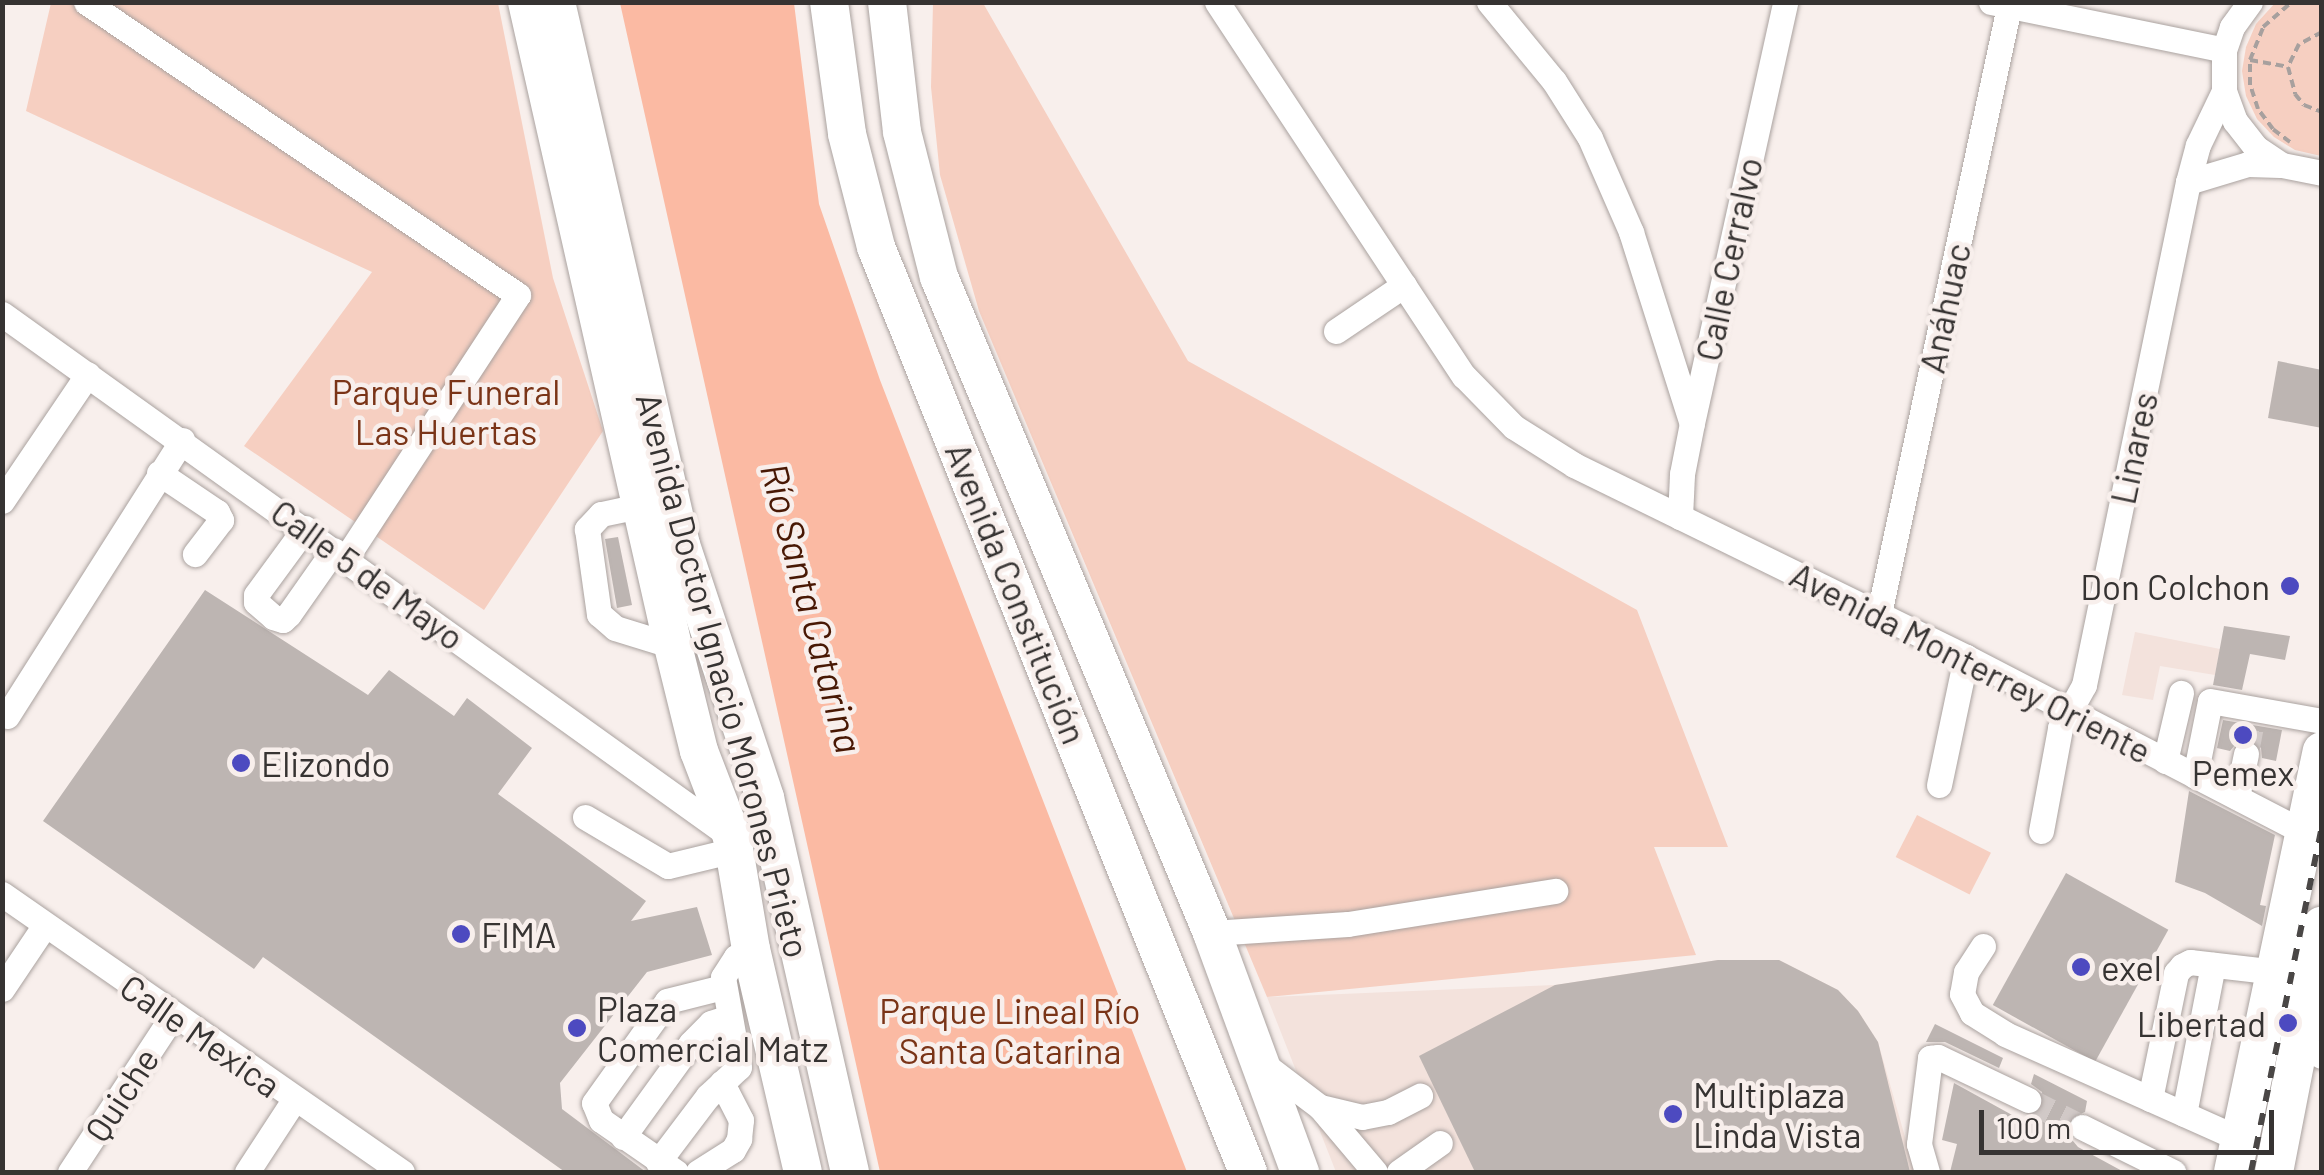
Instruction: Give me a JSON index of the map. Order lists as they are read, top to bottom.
{
  "streets": {
    "highway": ["Avenida Constitución", "Avenida Doctor Ignacio Morones Prieto"],
    "street": [
      "Calle Cerralvo",
      "Anáhuac",
      "Linares",
      "Calle 5 de Mayo",
      "Avenida Monterrey Oriente",
      "Calle Mexica",
      "Quiche"
    ]
  },
  "crossings": [
    ["Calle Cerralvo", "Avenida Monterrey Oriente"],
    ["Anáhuac", "Avenida Monterrey Oriente"],
    ["Linares", "Avenida Monterrey Oriente"],
    ["Calle 5 de Mayo", "Avenida Doctor Ignacio Morones Prieto"],
    ["Calle Mexica", "Quiche"]
  ],
  "water": ["Río Santa Catarina"],
  "parks": ["Parque Funeral Las Huertas", "Parque Lineal Río Santa Catarina"],
  "places": [
    "Don Colchon",
    "Pemex",
    "Elizondo",
    "FIMA",
    "exel",
    "Libertad",
    "Plaza Comercial Matz",
    "Multiplaza Linda Vista"
  ],
  "scale_bar": "100 m"
}
